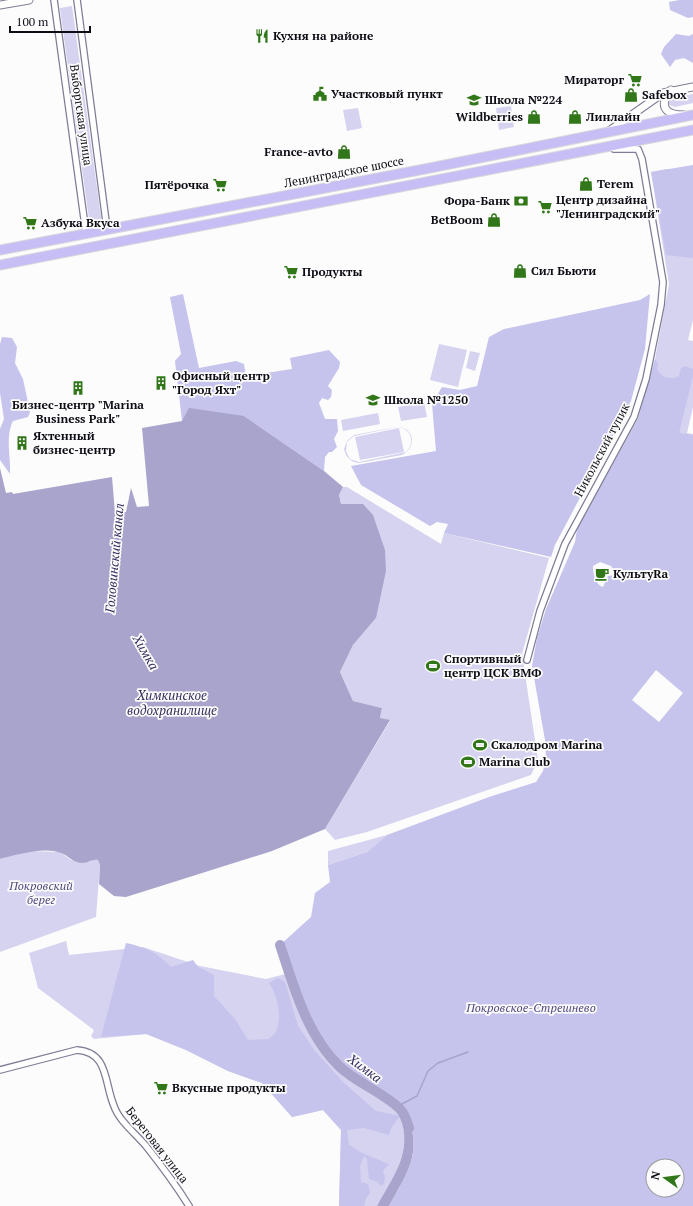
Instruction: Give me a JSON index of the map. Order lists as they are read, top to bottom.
{
  "streets": {
    "main road": ["Ленинградское шоссе"],
    "street": ["Выборгская улица", "Никольский тупик", "Береговая улица"]
  },
  "crossings": [
    ["Выборгская улица", "Ленинградское шоссе"]
  ],
  "water": ["Головинский канал", "Химка", "Химкинское водохранилище"],
  "parks": ["Покровский берег", "Покровское-Стрешнево"],
  "places": {
    "restaurant": ["Кухня на районе"],
    "supermarket": [
      "Мираторг",
      "Пятёрочка",
      "Центр дизайна \"Ленинградский\"",
      "Азбука Вкуса",
      "Продукты",
      "Вкусные продукты"
    ],
    "public building": ["Участковый пункт"],
    "shop": [
      "Safebox",
      "Wildberries",
      "Линлайн",
      "France-avto",
      "Terem",
      "BetBoom",
      "Сил Бьюти"
    ],
    "school or university": ["Школа №224", "Школа №1250"],
    "bank": ["Фора-Банк"],
    "building": ["Офисный центр \"Город Яхт\"", "Бизнес-центр \"Marina Business Park\"", "Яхтенный бизнес-центр"],
    "cafe": ["КультуRа"],
    "sports": ["Спортивный центр ЦСК ВМФ", "Скалодром Marina", "Marina Club"]
  },
  "scale_bar": "100 m",
  "north": "left"
}
